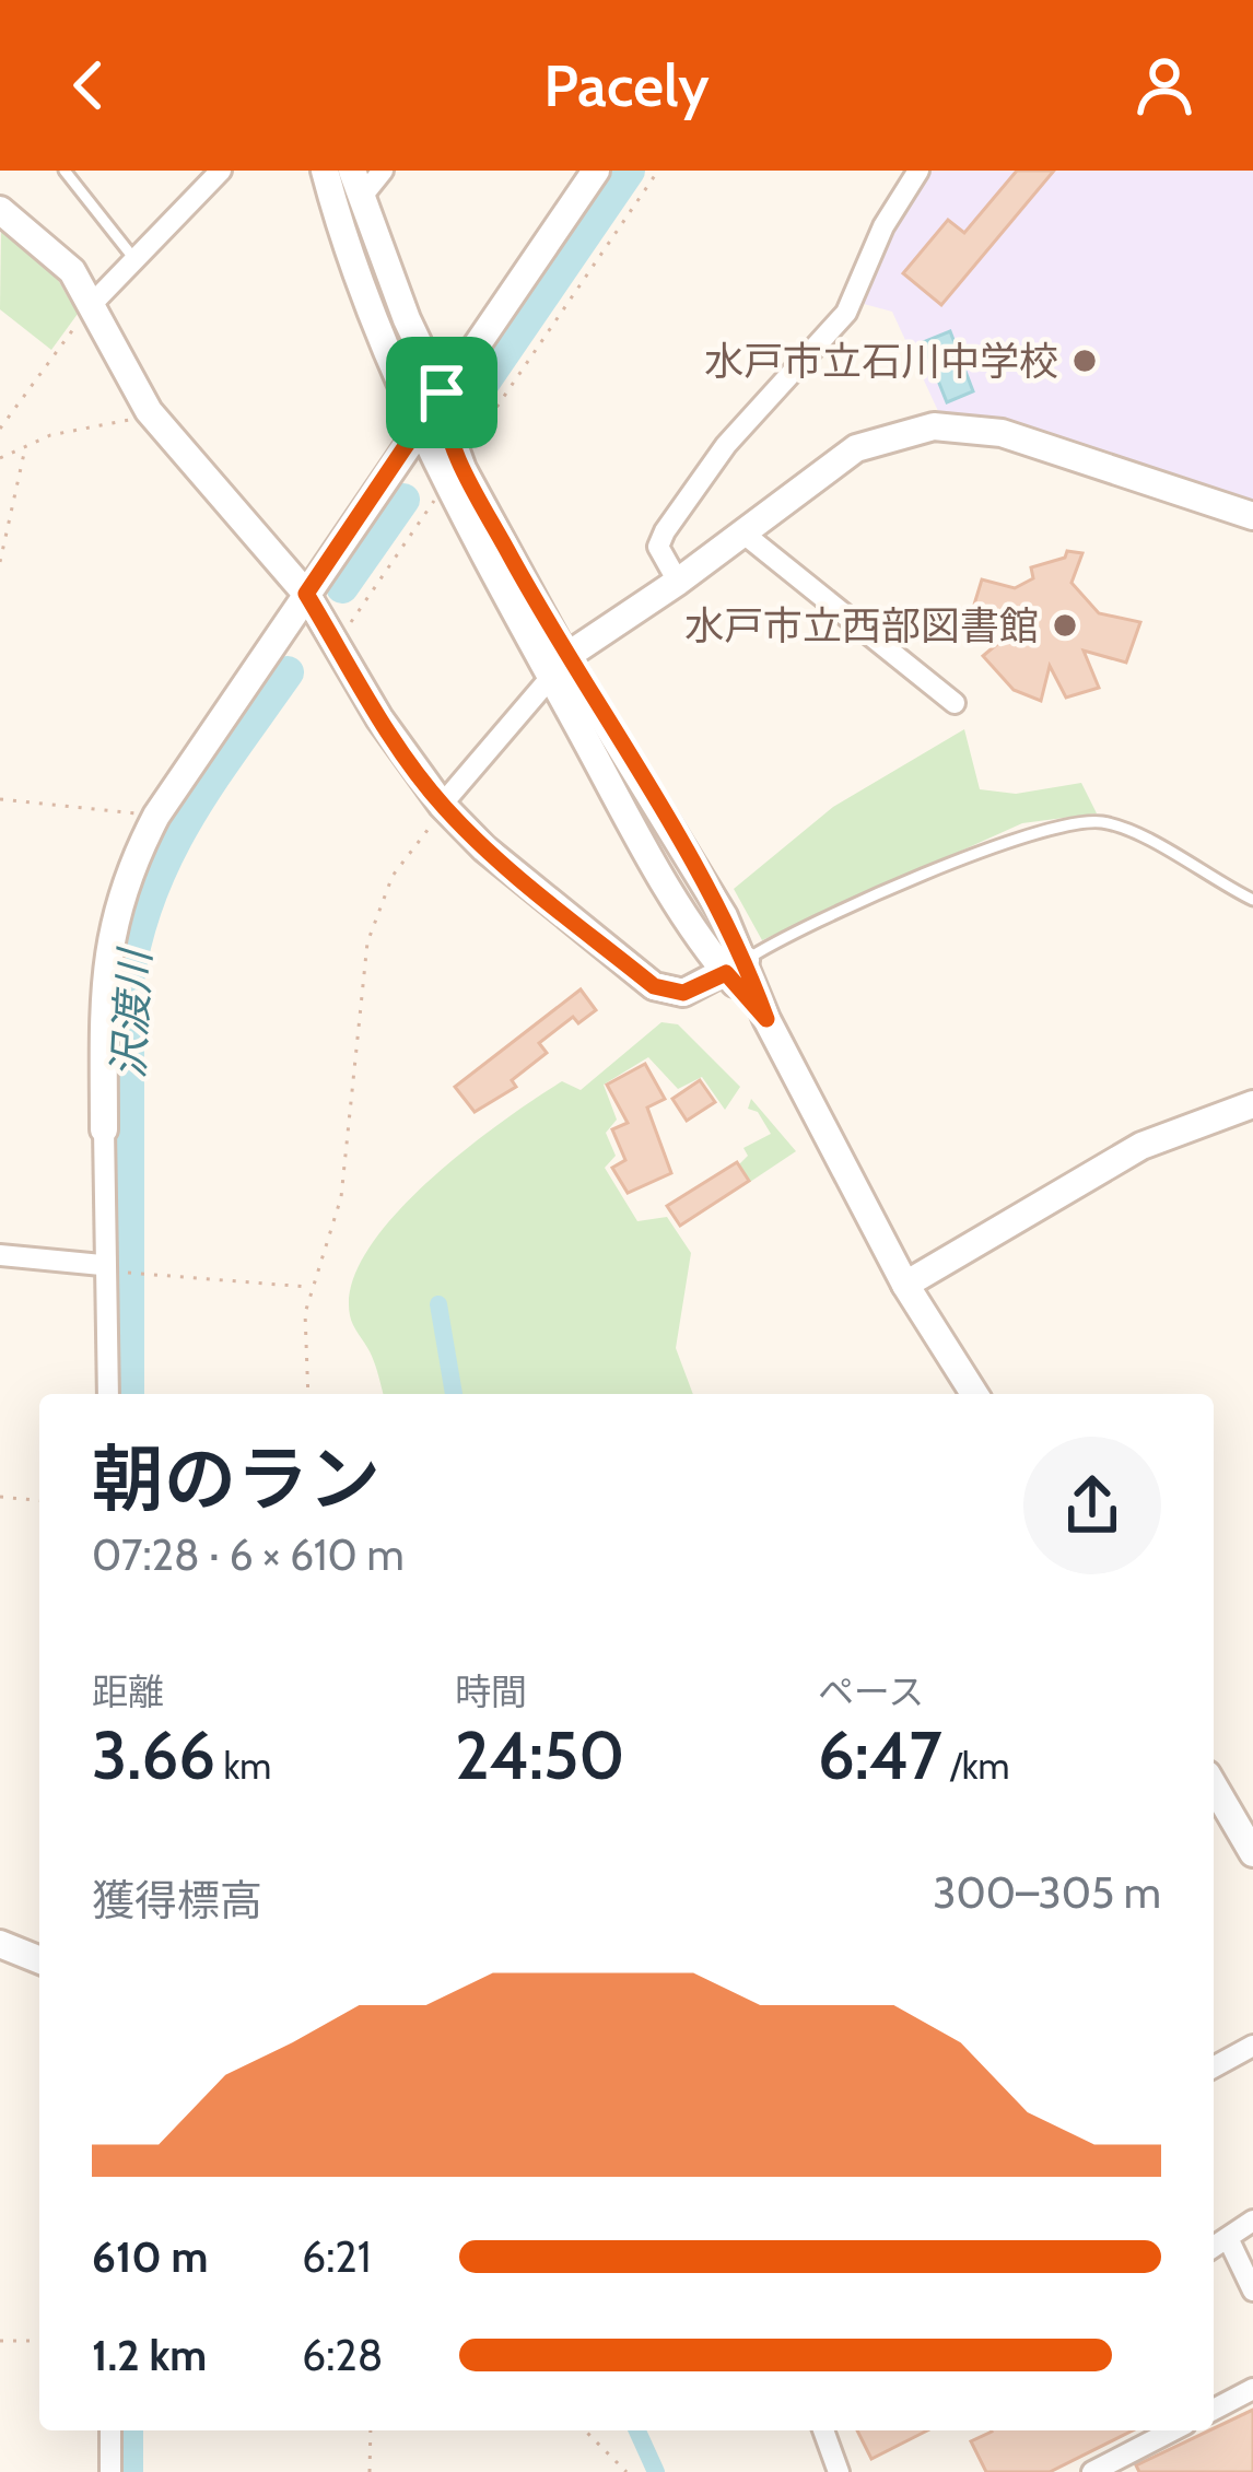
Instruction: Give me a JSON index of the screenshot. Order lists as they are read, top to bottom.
{
  "water": ["沢渡川"],
  "places": ["水戸市立石川中学校", "水戸市立西部図書館"],
  "page": {
    "header": "Pacely",
    "heading": ["朝のラン", "07:28 · 6 × 610 m"],
    "stats": [
      ["距離", "3.66 km"],
      ["時間", "24:50"],
      ["ペース", "6:47 /km"]
    ],
    "chart": ["獲得標高", "300–305 m"],
    "list": [
      {
        "name": "610 m",
        "note": "6:21"
      },
      {
        "name": "1.2 km",
        "note": "6:28"
      }
    ]
  }
}
